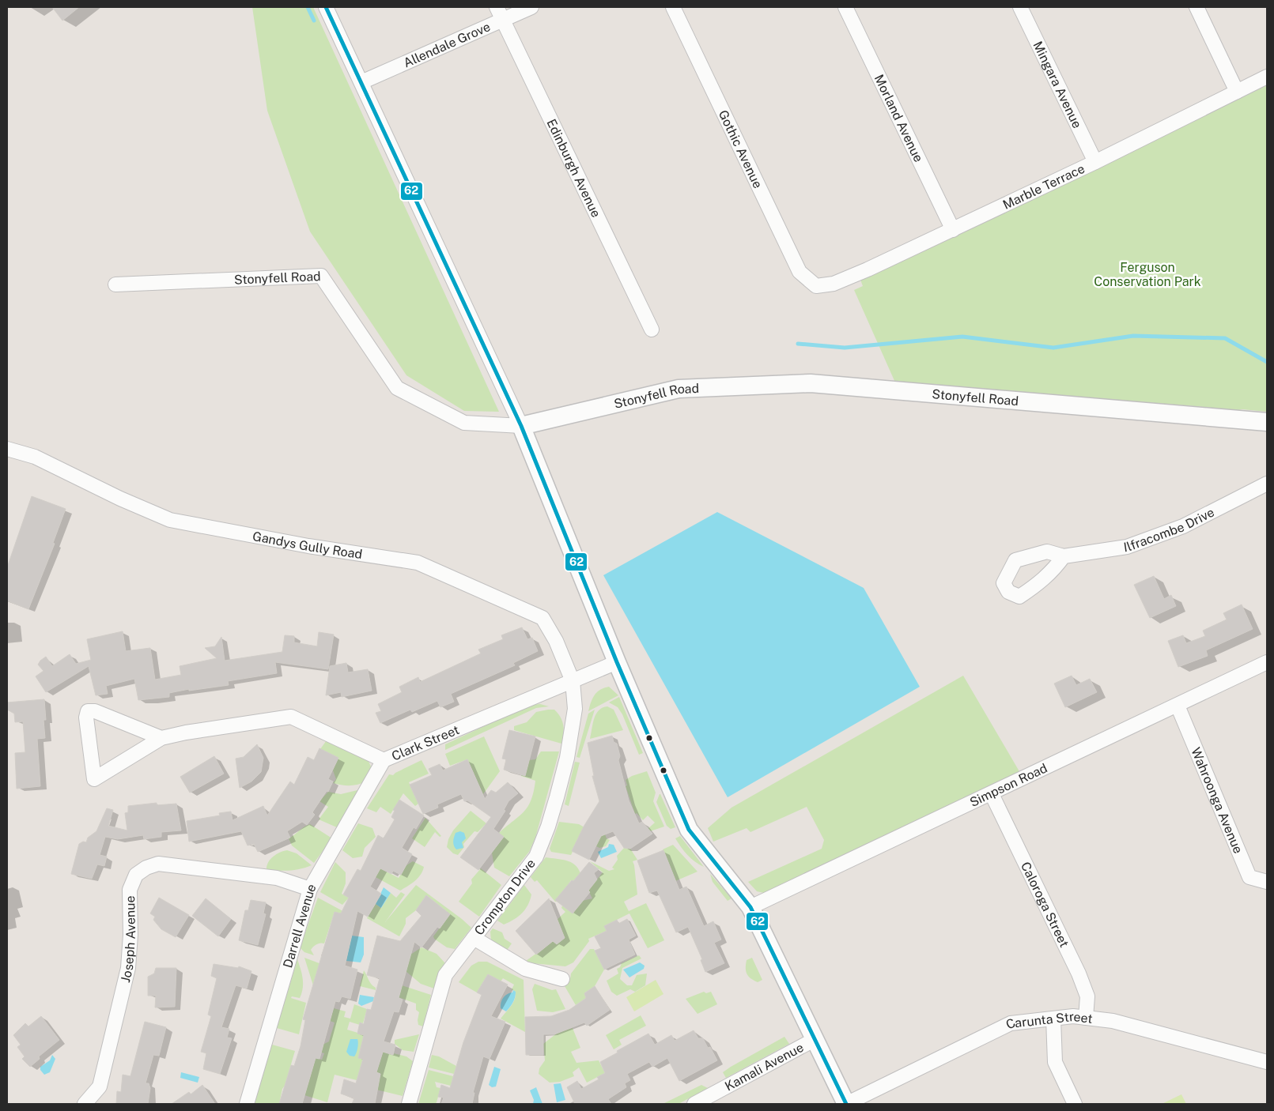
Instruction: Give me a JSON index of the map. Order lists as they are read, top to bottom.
{
  "streets": {
    "street": [
      "Allendale Grove",
      "Mingara Avenue",
      "Morland Avenue",
      "Gothic Avenue",
      "Edinburgh Avenue",
      "Marble Terrace",
      "Stonyfell Road",
      "Ilfracombe Drive",
      "Gandys Gully Road",
      "Clark Street",
      "Simpson Road",
      "Wahroonga Avenue",
      "Crompton Drive",
      "Caloroga Street",
      "Darrell Avenue",
      "Joseph Avenue",
      "Carunta Street",
      "Kamali Avenue"
    ]
  },
  "crossings": [
    ["Allendale Grove", "Edinburgh Avenue"],
    ["Mingara Avenue", "Marble Terrace"],
    ["Morland Avenue", "Marble Terrace"],
    ["Gothic Avenue", "Marble Terrace"],
    ["Gandys Gully Road", "Clark Street"],
    ["Gandys Gully Road", "Crompton Drive"],
    ["Clark Street", "Crompton Drive"],
    ["Clark Street", "Darrell Avenue"],
    ["Simpson Road", "Wahroonga Avenue"],
    ["Simpson Road", "Caloroga Street"],
    ["Caloroga Street", "Carunta Street"],
    ["Darrell Avenue", "Joseph Avenue"]
  ],
  "parks": ["Ferguson Conservation Park"],
  "lines": ["transit line 62"]
}
